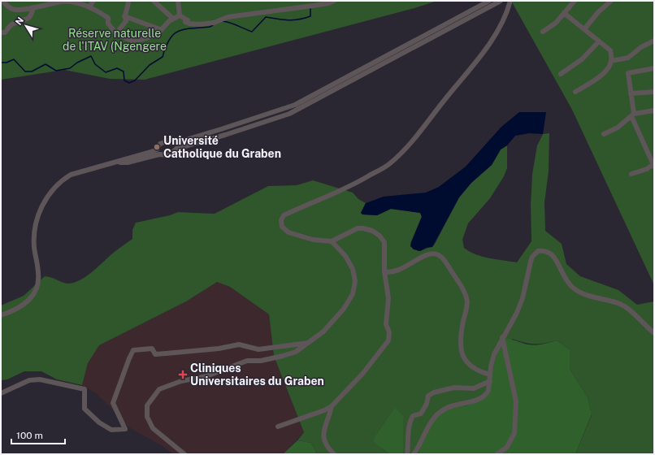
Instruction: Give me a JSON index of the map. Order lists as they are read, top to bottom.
{
  "parks": ["Réserve naturelle de l'ITAV (Ngengere"],
  "places": {
    "other": ["Université Catholique du Graben"],
    "health": ["Cliniques Universitaires du Graben"]
  },
  "scale_bar": "100 m",
  "north": "top left"
}
